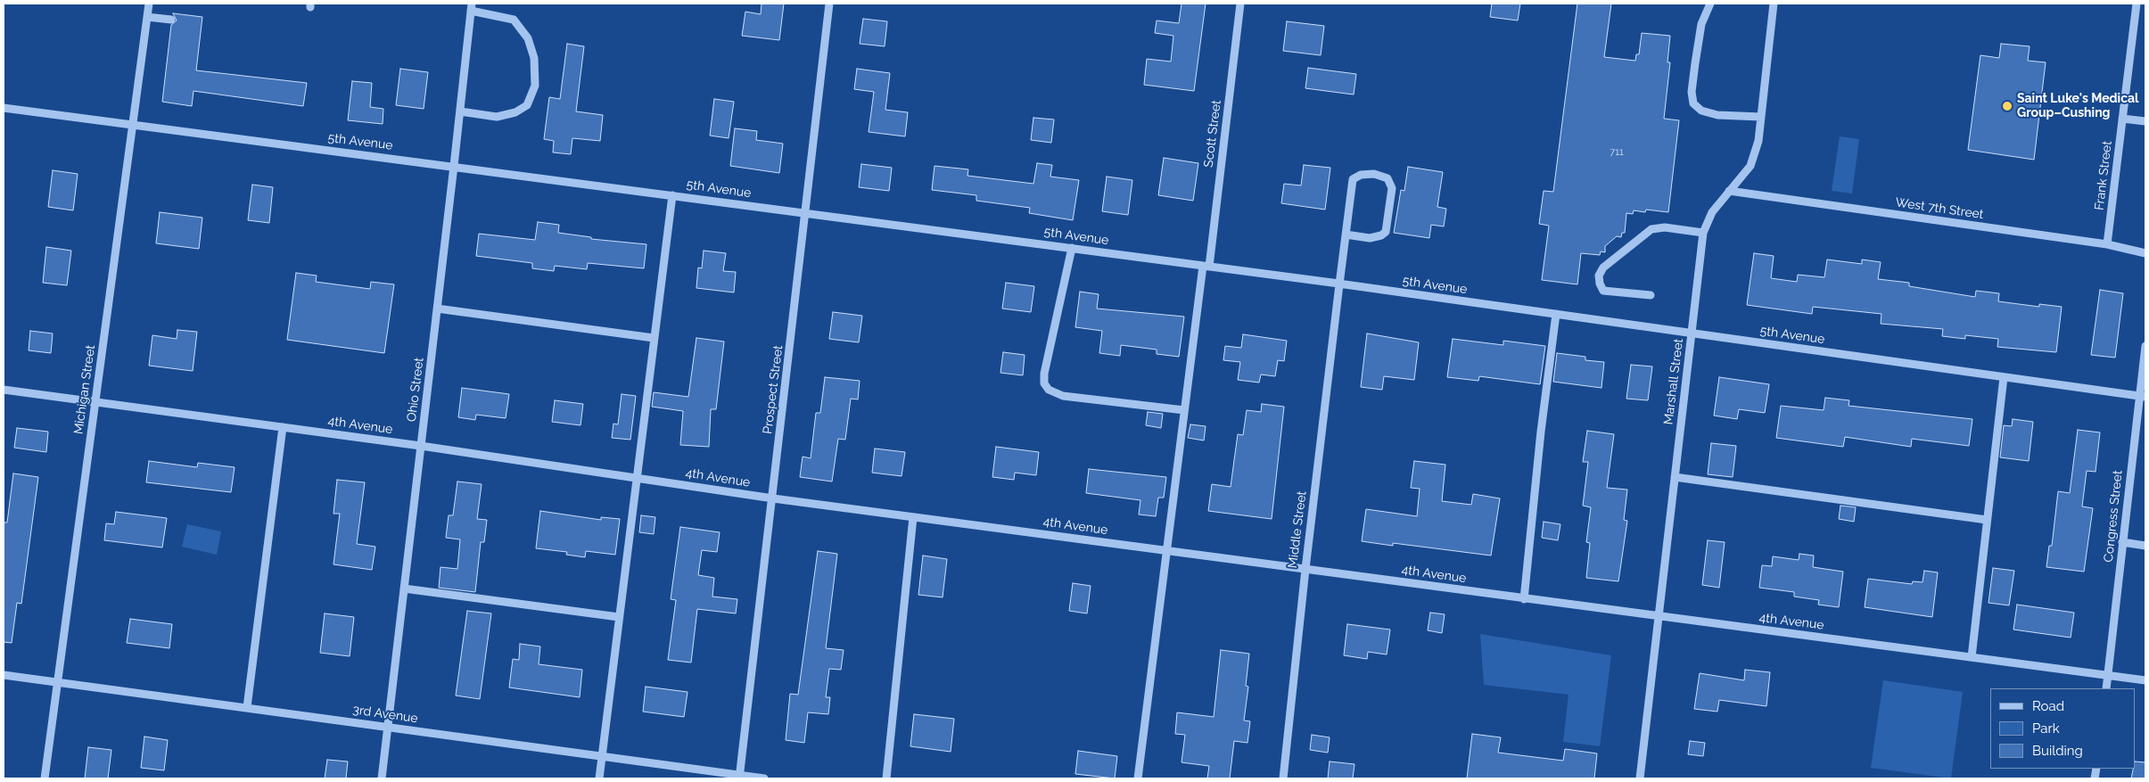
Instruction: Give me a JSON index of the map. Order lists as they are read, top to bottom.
{
  "streets": {
    "street": [
      "Scott Street",
      "5th Avenue",
      "Frank Street",
      "West 7th Street",
      "Marshall Street",
      "Michigan Street",
      "Ohio Street",
      "Prospect Street",
      "4th Avenue",
      "Congress Street",
      "Middle Street",
      "3rd Avenue"
    ]
  },
  "crossings": [
    ["Scott Street", "5th Avenue"],
    ["Scott Street", "4th Avenue"],
    ["5th Avenue", "Marshall Street"],
    ["5th Avenue", "Michigan Street"],
    ["5th Avenue", "Ohio Street"],
    ["5th Avenue", "Prospect Street"],
    ["5th Avenue", "Congress Street"],
    ["5th Avenue", "Middle Street"],
    ["Frank Street", "West 7th Street"],
    ["West 7th Street", "Marshall Street"],
    ["Marshall Street", "4th Avenue"],
    ["Michigan Street", "4th Avenue"],
    ["Michigan Street", "3rd Avenue"],
    ["Ohio Street", "4th Avenue"],
    ["Ohio Street", "3rd Avenue"],
    ["Prospect Street", "4th Avenue"],
    ["Prospect Street", "3rd Avenue"],
    ["4th Avenue", "Congress Street"],
    ["4th Avenue", "Middle Street"]
  ],
  "places": ["Saint Luke's Medical Group–Cushing"],
  "house_numbers": ["711"],
  "legend": ["Road", "Park", "Building"]
}
